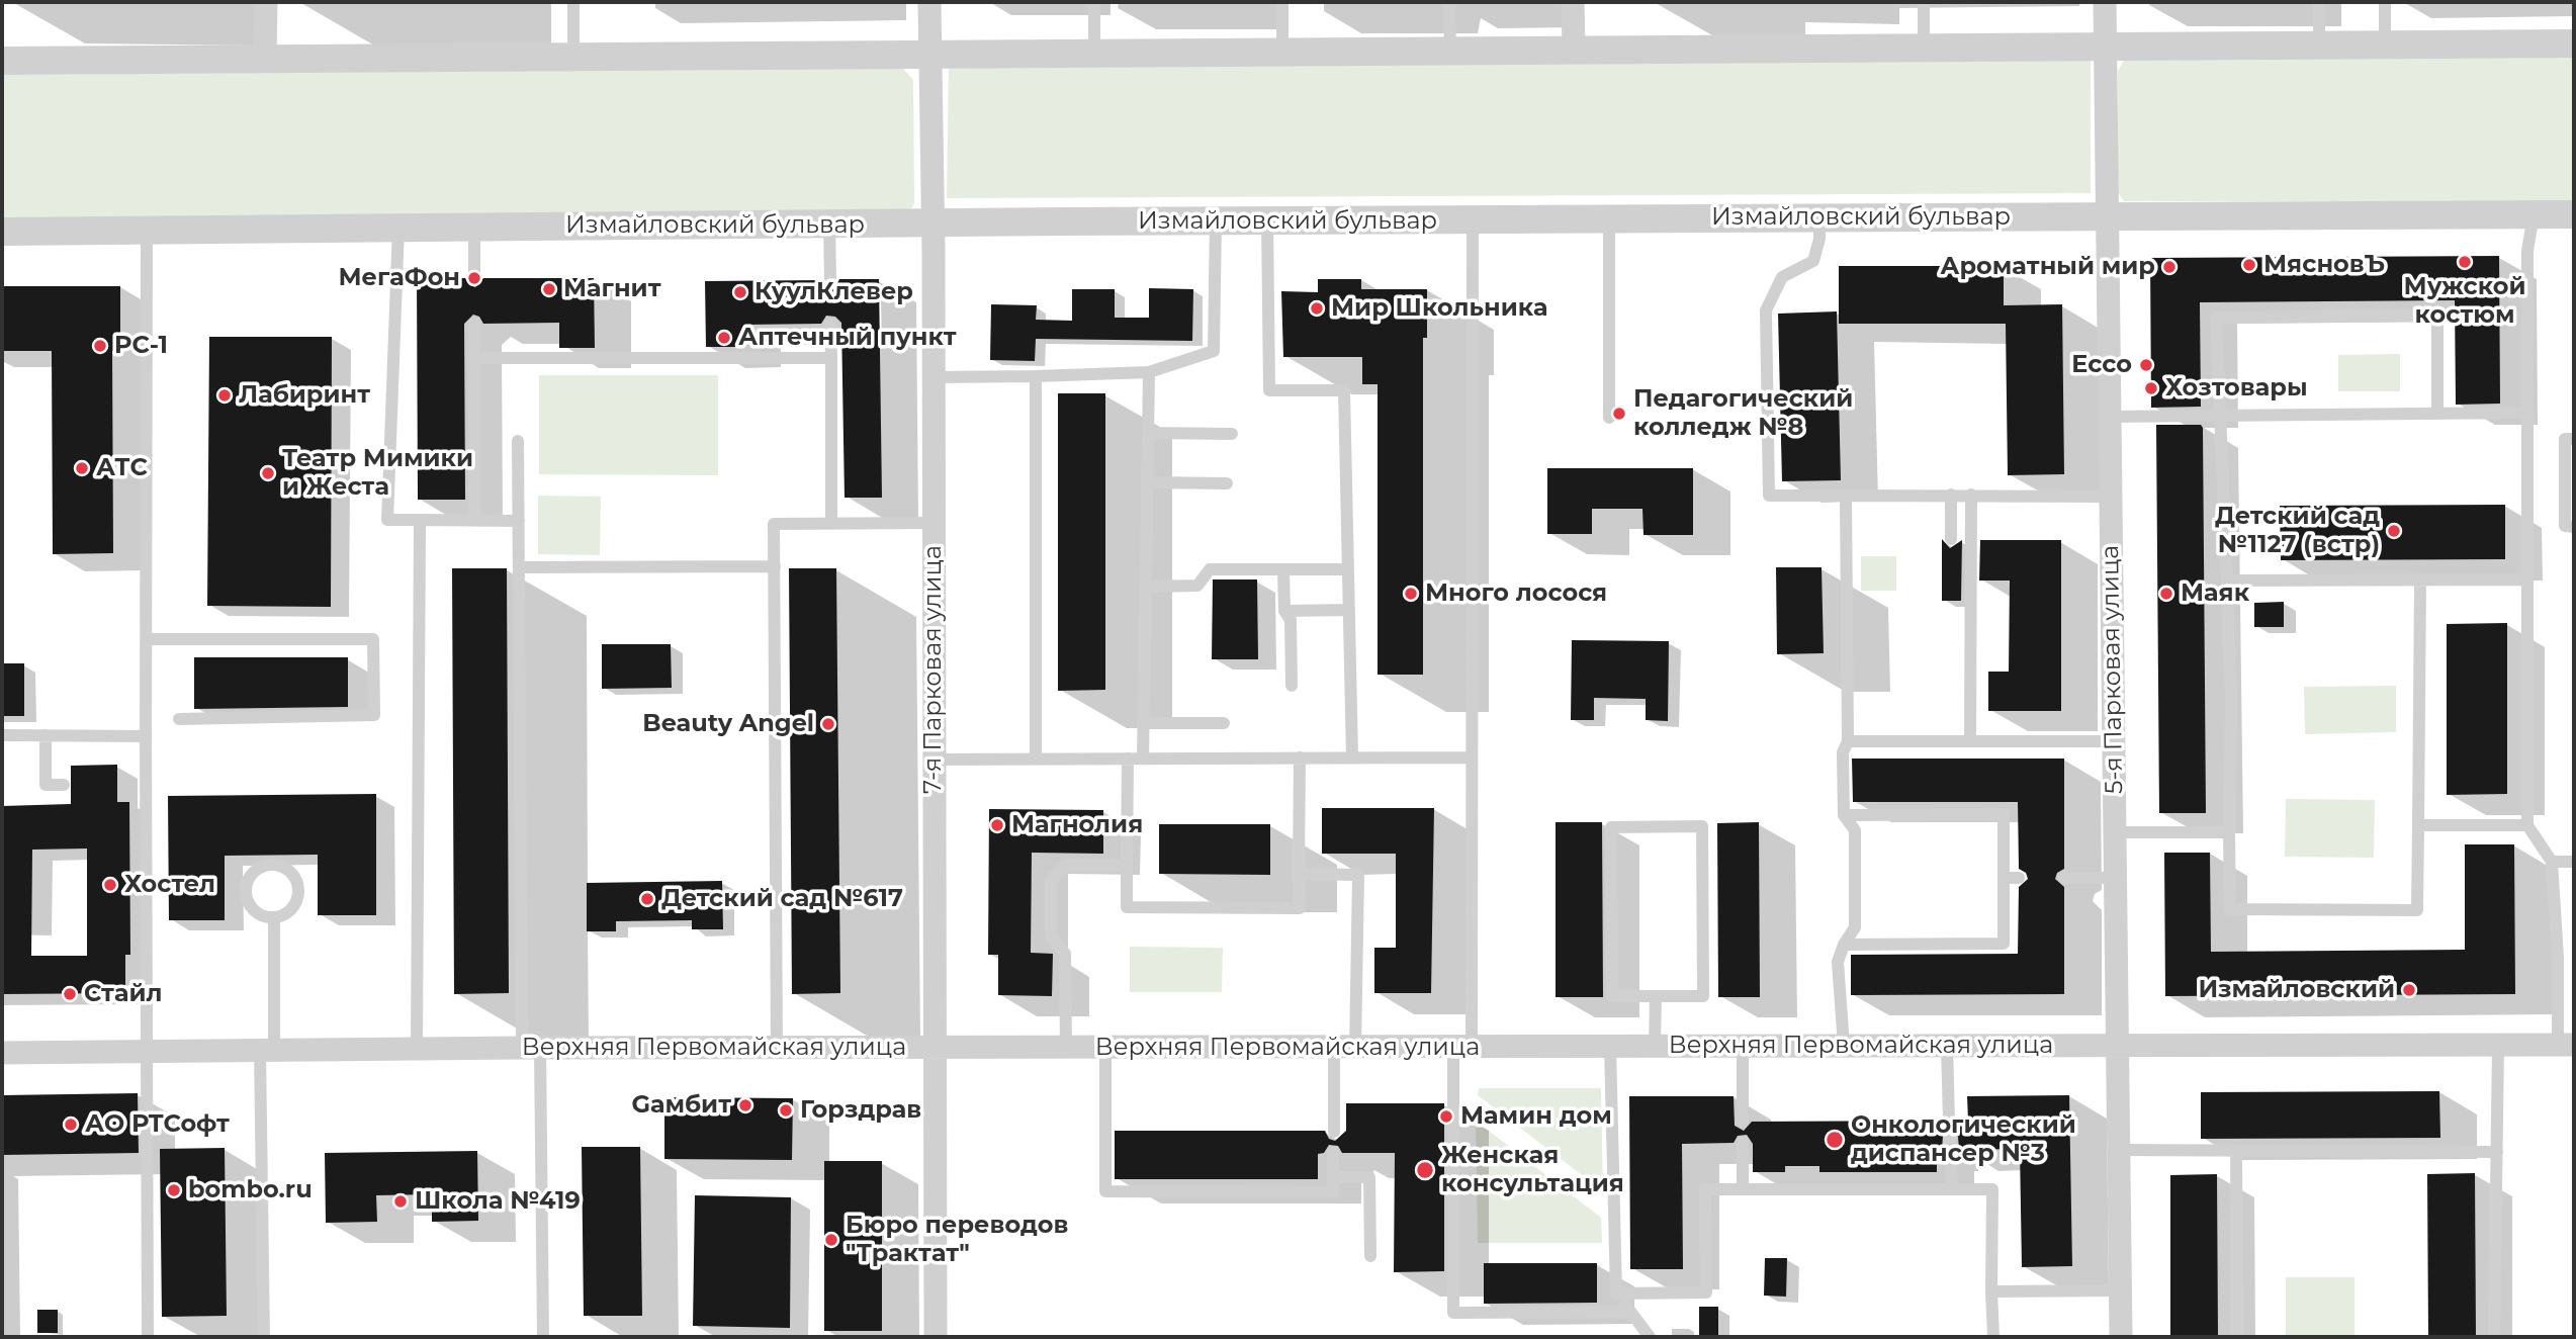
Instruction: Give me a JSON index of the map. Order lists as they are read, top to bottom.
{
  "streets": {
    "street": [
      "Измайловский бульвар",
      "7-я Парковая улица",
      "5-я Парковая улица",
      "Верхняя Первомайская улица"
    ]
  },
  "crossings": [
    ["Измайловский бульвар", "7-я Парковая улица"],
    ["Измайловский бульвар", "5-я Парковая улица"],
    ["7-я Парковая улица", "Верхняя Первомайская улица"],
    ["5-я Парковая улица", "Верхняя Первомайская улица"]
  ],
  "places": [
    "Мужской костюм",
    "МясновЪ",
    "Ароматный мир",
    "МегаФон",
    "Магнит",
    "КуулКлевер",
    "Мир Школьника",
    "Аптечный пункт",
    "PC-1",
    "Ecco",
    "Хозтовары",
    "Лабиринт",
    "Педагогический колледж №8",
    "АТС",
    "Театр Мимики и Жеста",
    "Детский сад №1127 (встр)",
    "Много лосося",
    "Маяк",
    "Beauty Angel",
    "Магнолия",
    "Хостел",
    "Детский сад №617",
    "Измайловский",
    "Стайл",
    "Gамбит",
    "Горздрав",
    "Мамин дом",
    "АО РТСофт",
    "Онкологический диспансер №3",
    "Женская консультация",
    "bombo.ru",
    "Школа №419",
    "Бюро переводов \"Трактат\""
  ]
}
